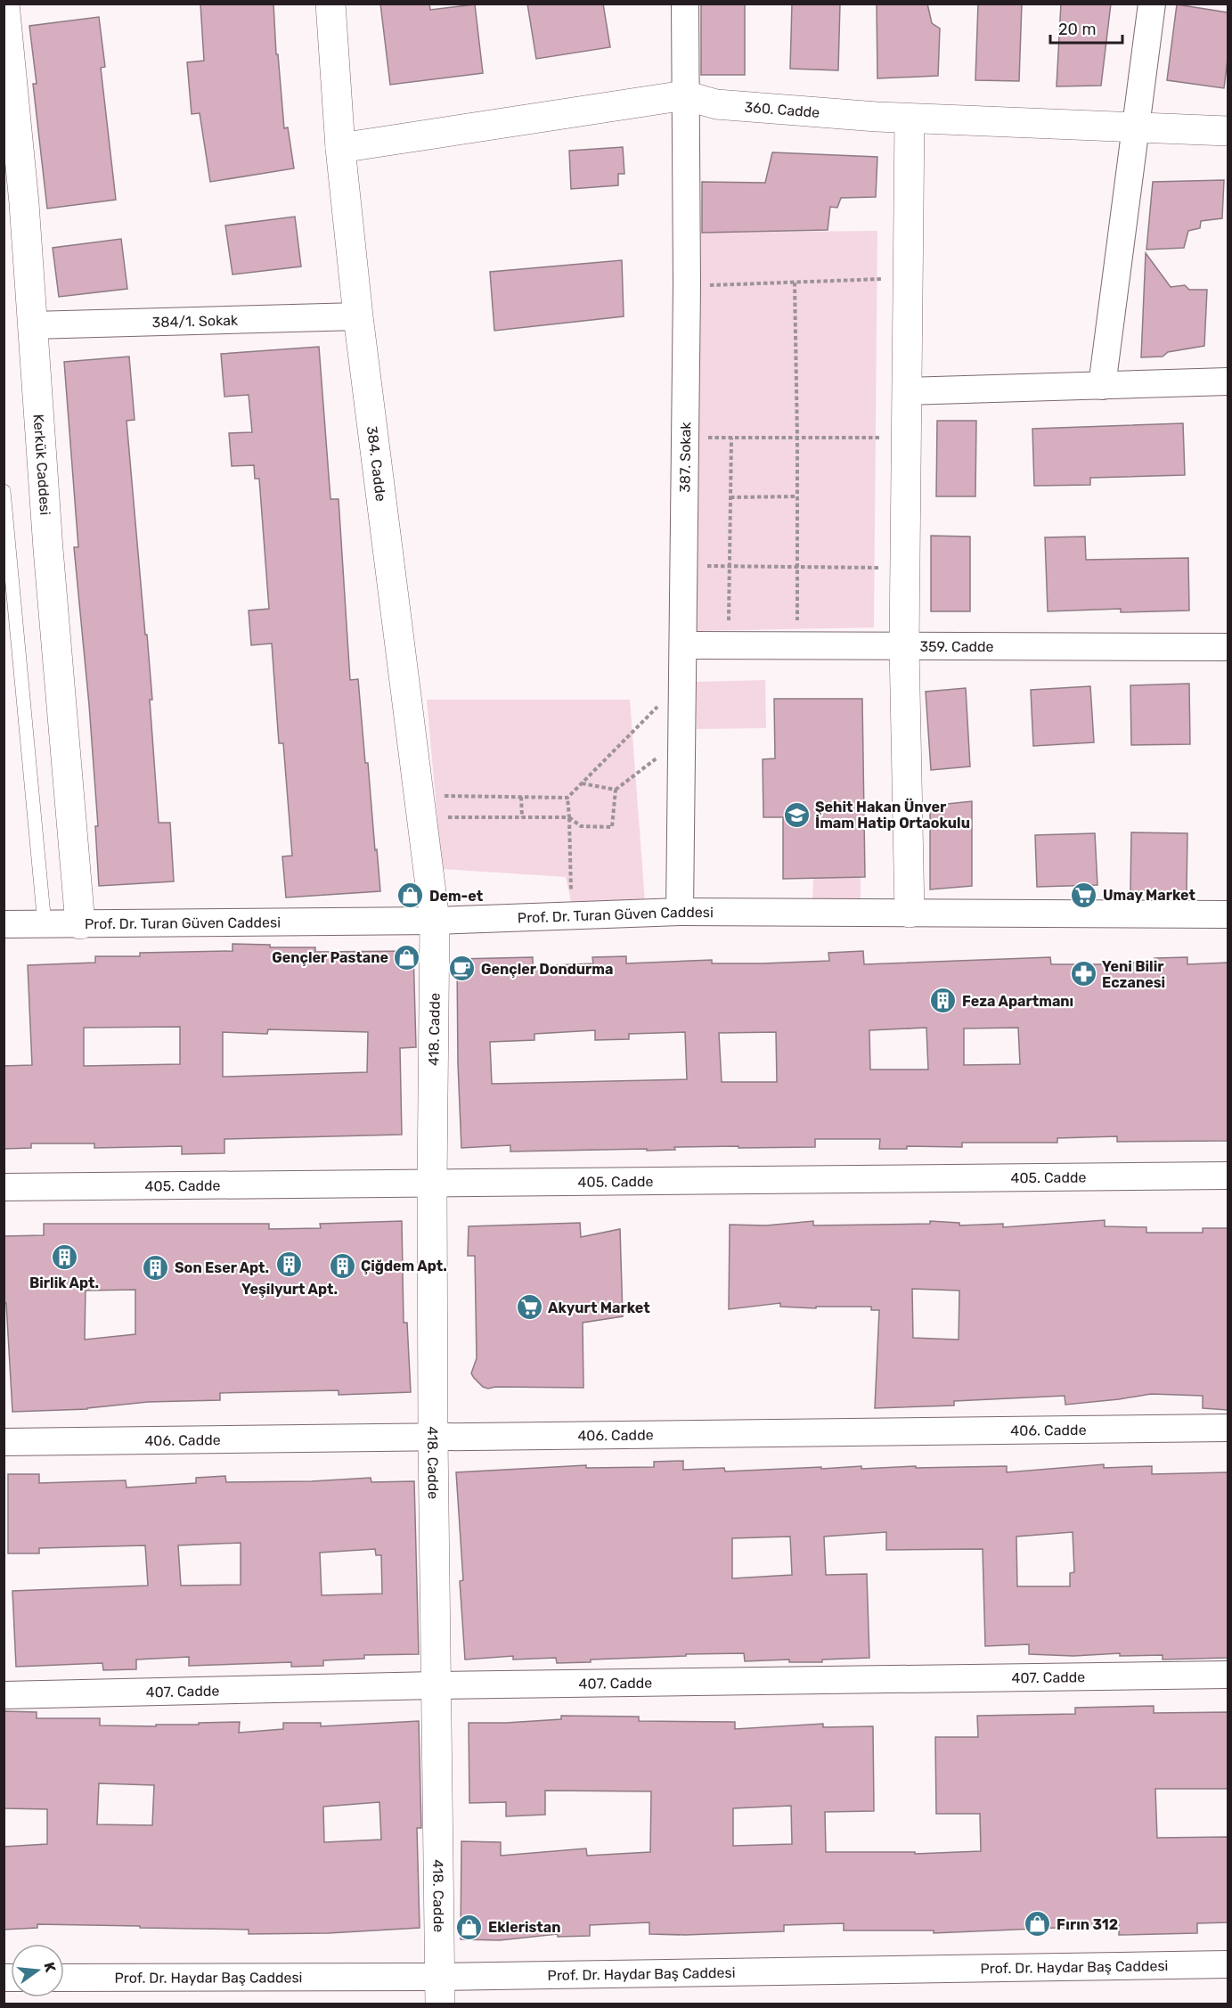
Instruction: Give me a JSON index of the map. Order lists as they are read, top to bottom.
{
  "streets": {
    "street": [
      "360. Cadde",
      "384/1. Sokak",
      "387. Sokak",
      "384. Cadde",
      "Kerkük Caddesi",
      "359. Cadde",
      "Prof. Dr. Turan Güven Caddesi",
      "418. Cadde",
      "405. Cadde",
      "406. Cadde",
      "407. Cadde",
      "Prof. Dr. Haydar Baş Caddesi"
    ]
  },
  "crossings": [
    ["360. Cadde", "387. Sokak"],
    ["360. Cadde", "384. Cadde"],
    ["384/1. Sokak", "384. Cadde"],
    ["384/1. Sokak", "Kerkük Caddesi"],
    ["387. Sokak", "359. Cadde"],
    ["387. Sokak", "Prof. Dr. Turan Güven Caddesi"],
    ["384. Cadde", "Prof. Dr. Turan Güven Caddesi"],
    ["384. Cadde", "418. Cadde"],
    ["Kerkük Caddesi", "Prof. Dr. Turan Güven Caddesi"],
    ["Prof. Dr. Turan Güven Caddesi", "418. Cadde"],
    ["418. Cadde", "405. Cadde"],
    ["418. Cadde", "406. Cadde"],
    ["418. Cadde", "407. Cadde"],
    ["418. Cadde", "Prof. Dr. Haydar Baş Caddesi"]
  ],
  "places": {
    "school or university": ["Şehit Hakan Ünver İmam Hatip Ortaokulu"],
    "supermarket": ["Umay Market", "Akyurt Market"],
    "shop": [
      "Dem-et",
      "Gençler Pastane",
      "Fırın 312",
      "Ekleristan"
    ],
    "cafe": ["Gençler Dondurma"],
    "pharmacy": ["Yeni Bilir Eczanesi"],
    "building": [
      "Feza Apartmanı",
      "Birlik Apt.",
      "Yeşilyurt Apt.",
      "Çiğdem Apt.",
      "Son Eser Apt."
    ]
  },
  "scale_bar": "20 m",
  "north": "right"
}
